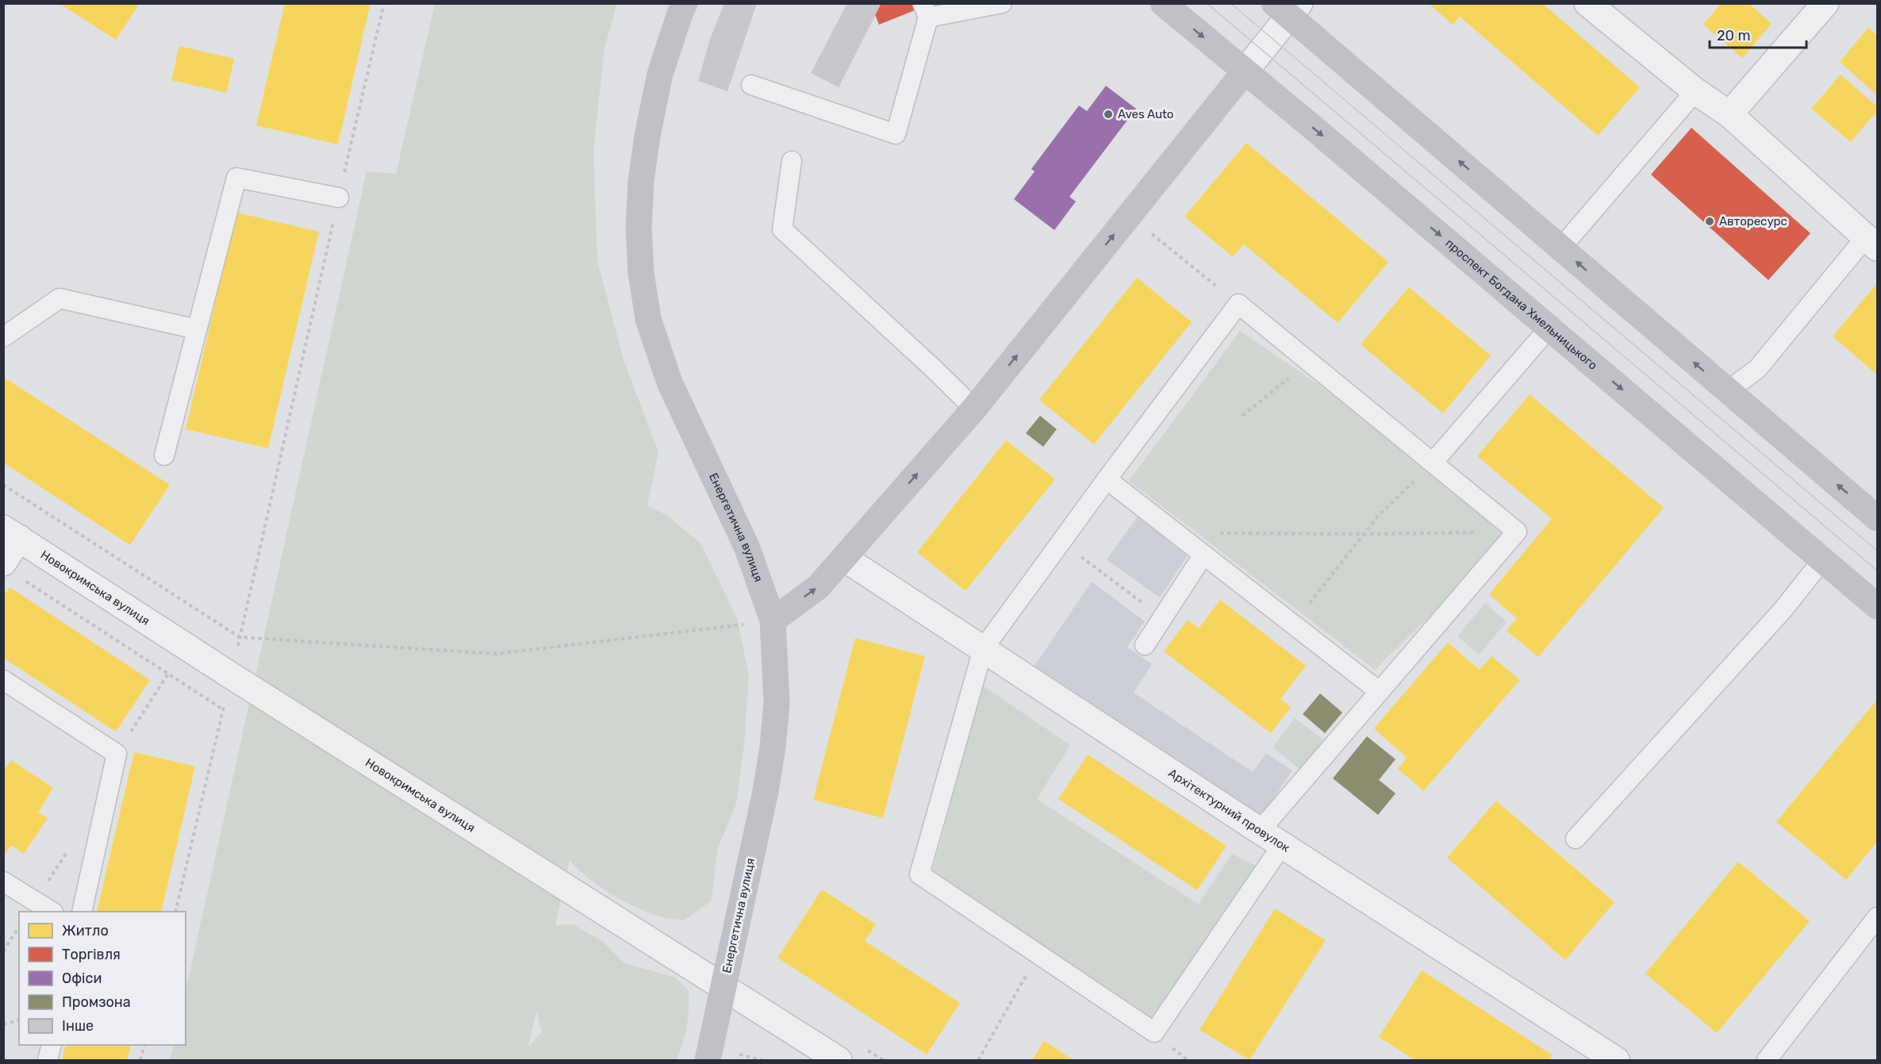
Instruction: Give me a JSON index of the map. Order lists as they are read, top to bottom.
{
  "streets": {
    "main road": ["проспект Богдана Хмельницького", "Енергетична вулиця"],
    "street": ["Новокримська вулиця", "Архітектурний провулок"]
  },
  "crossings": [
    ["Енергетична вулиця", "Новокримська вулиця"]
  ],
  "places": ["Aves Auto", "Авторесурс"],
  "legend": [
    "Житло",
    "Торгівля",
    "Офіси",
    "Промзона",
    "Інше"
  ],
  "scale_bar": "20 m"
}
